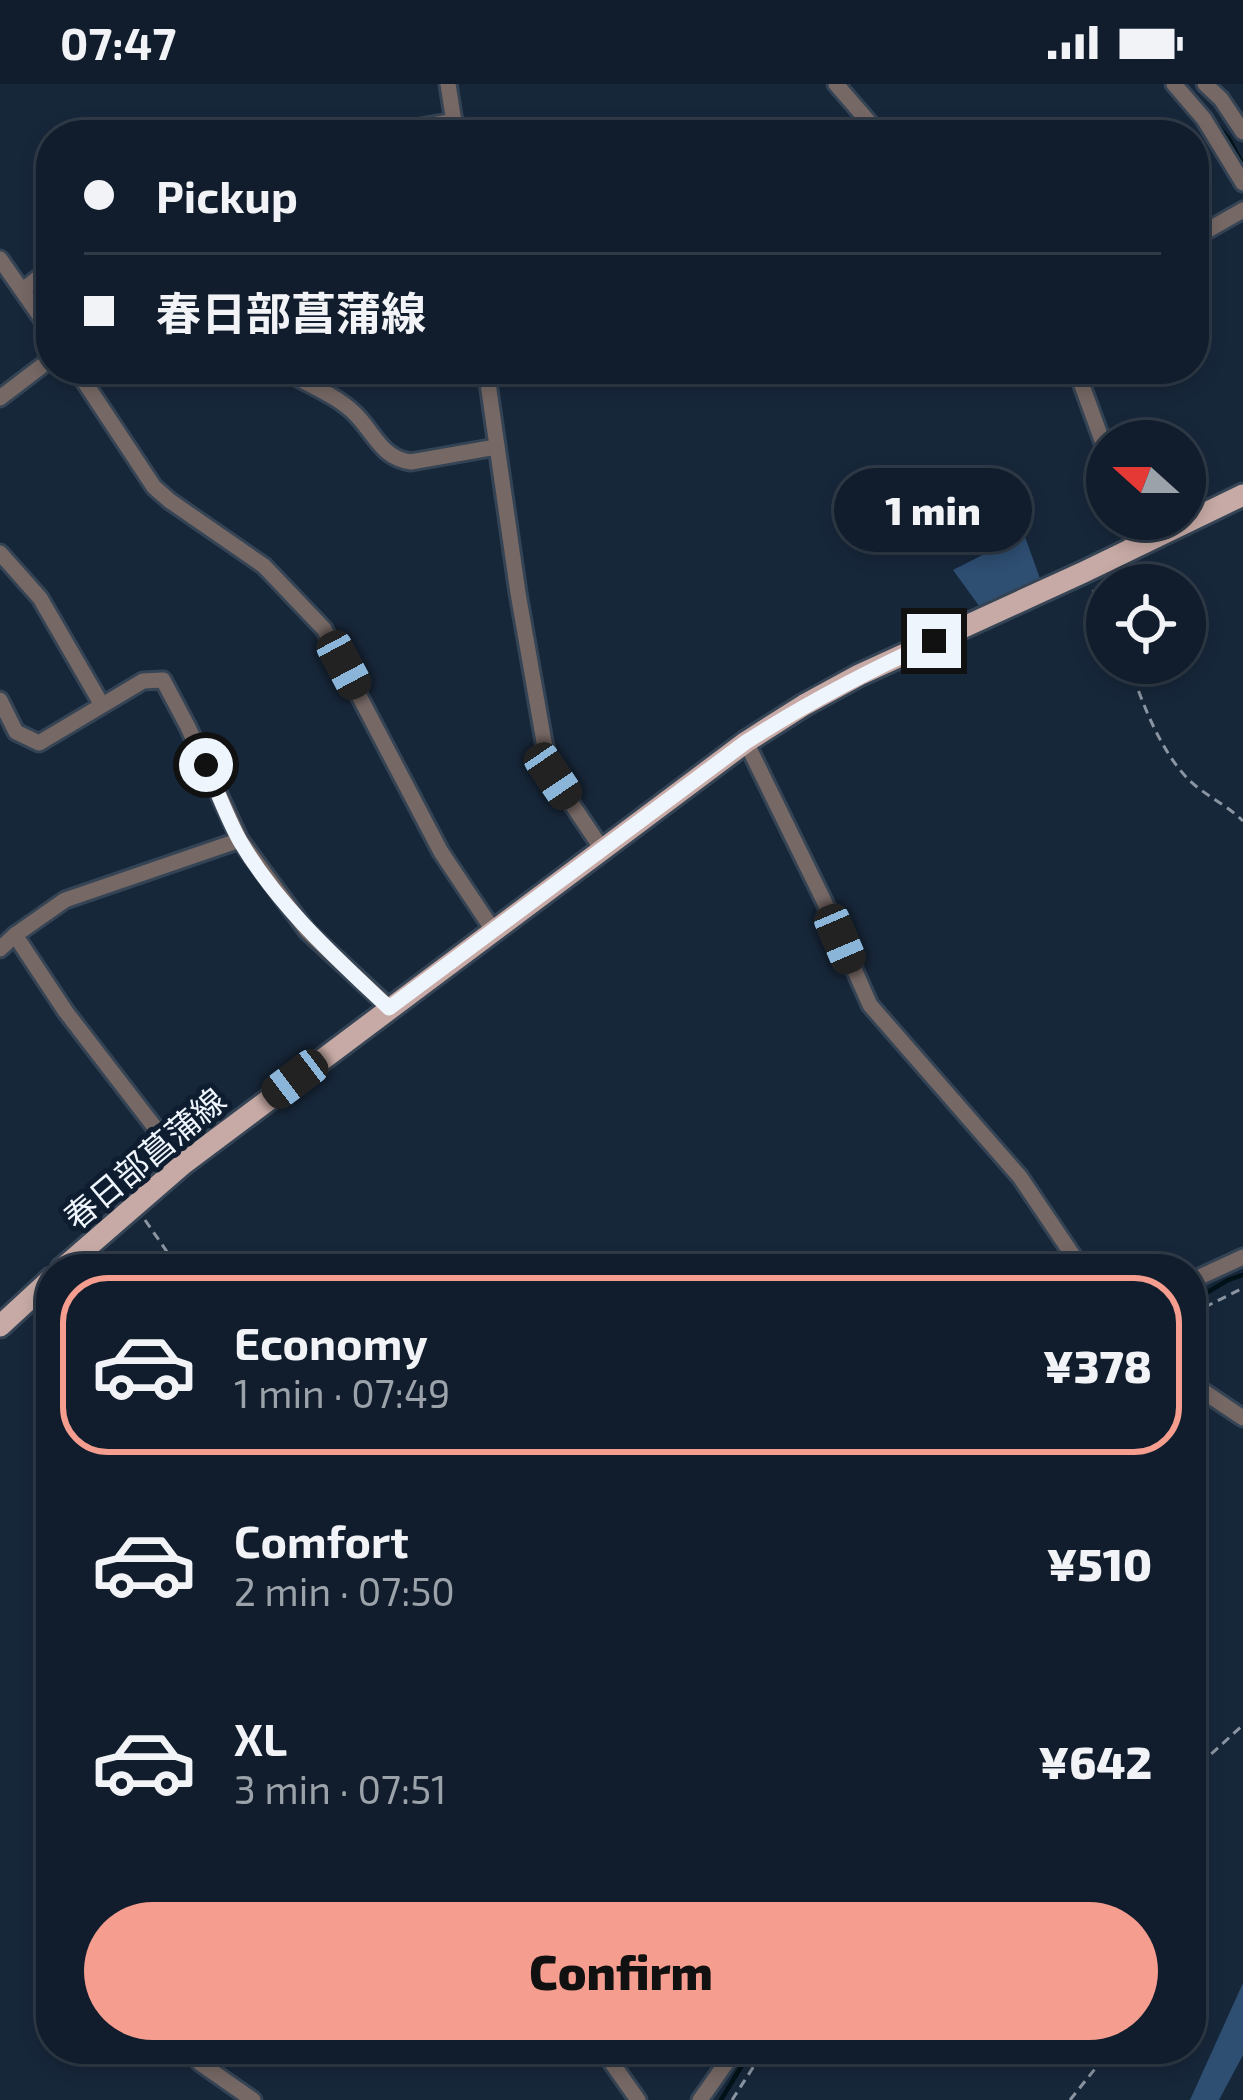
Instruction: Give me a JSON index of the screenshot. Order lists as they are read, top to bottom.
{
  "streets": {
    "main road": ["春日部菖蒲線"]
  },
  "north": "left",
  "page": {
    "status": "07:47",
    "banner": ["Pickup", "春日部菖蒲線"],
    "bubble": "1 min",
    "list": [
      {
        "name": "Economy",
        "note": "1 min · 07:49",
        "value": "¥378"
      },
      {
        "name": "Comfort",
        "note": "2 min · 07:50",
        "value": "¥510"
      },
      {
        "name": "XL",
        "note": "3 min · 07:51",
        "value": "¥642"
      }
    ],
    "buttons": "Confirm"
  }
}
